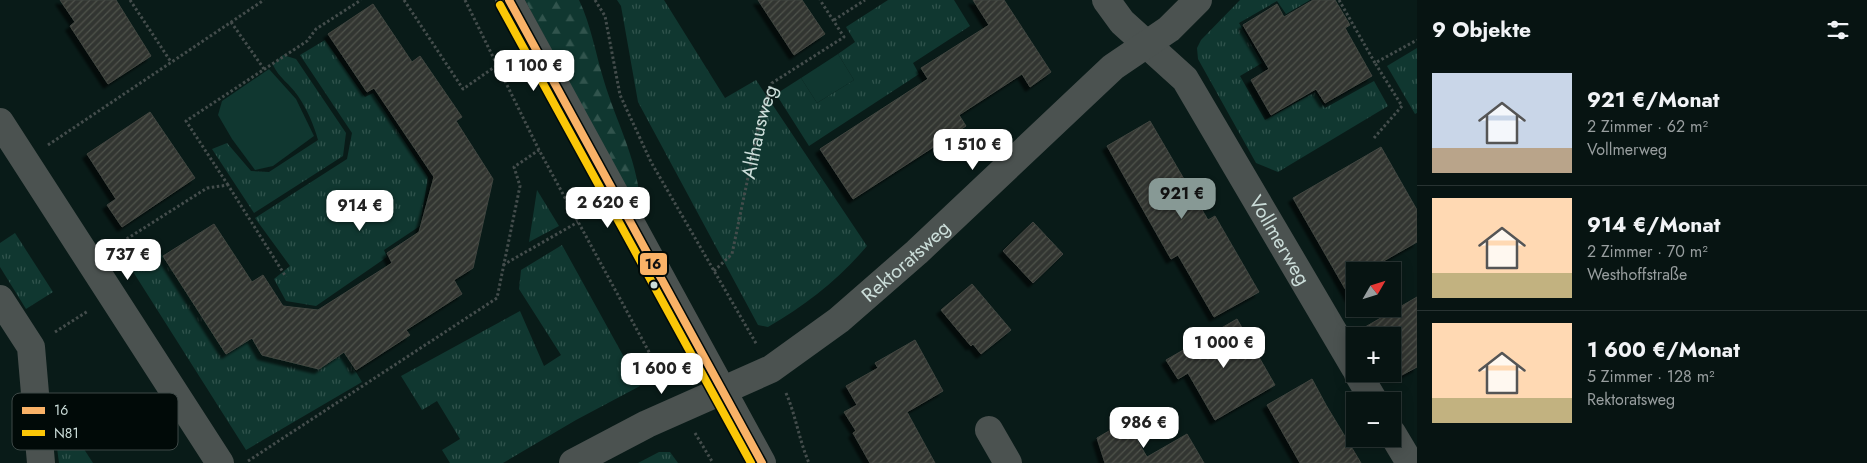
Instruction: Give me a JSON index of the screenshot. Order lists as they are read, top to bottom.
{
  "streets": {
    "street": ["Vollmerweg", "Rektoratsweg"],
    "path": ["Althausweg"]
  },
  "crossings": [
    ["Vollmerweg", "Rektoratsweg"]
  ],
  "lines": ["transit line 16", "transit line N81"],
  "legend": ["16", "N81"],
  "north": "top right",
  "page": {
    "heading": "9 Objekte",
    "price": [
      "1 100 €",
      "1 510 €",
      "921 €",
      "2 620 €",
      "914 €",
      "737 €",
      "1 000 €",
      "1 600 €",
      "986 €"
    ],
    "list": [
      {
        "name": "921 €/Monat",
        "note": "2 Zimmer · 62 m² · Vollmerweg"
      },
      {
        "name": "914 €/Monat",
        "note": "2 Zimmer · 70 m² · Westhoffstraße"
      },
      {
        "name": "1 600 €/Monat",
        "note": "5 Zimmer · 128 m² · Rektoratsweg"
      }
    ],
    "map_buttons": ["+", "−"]
  }
}
